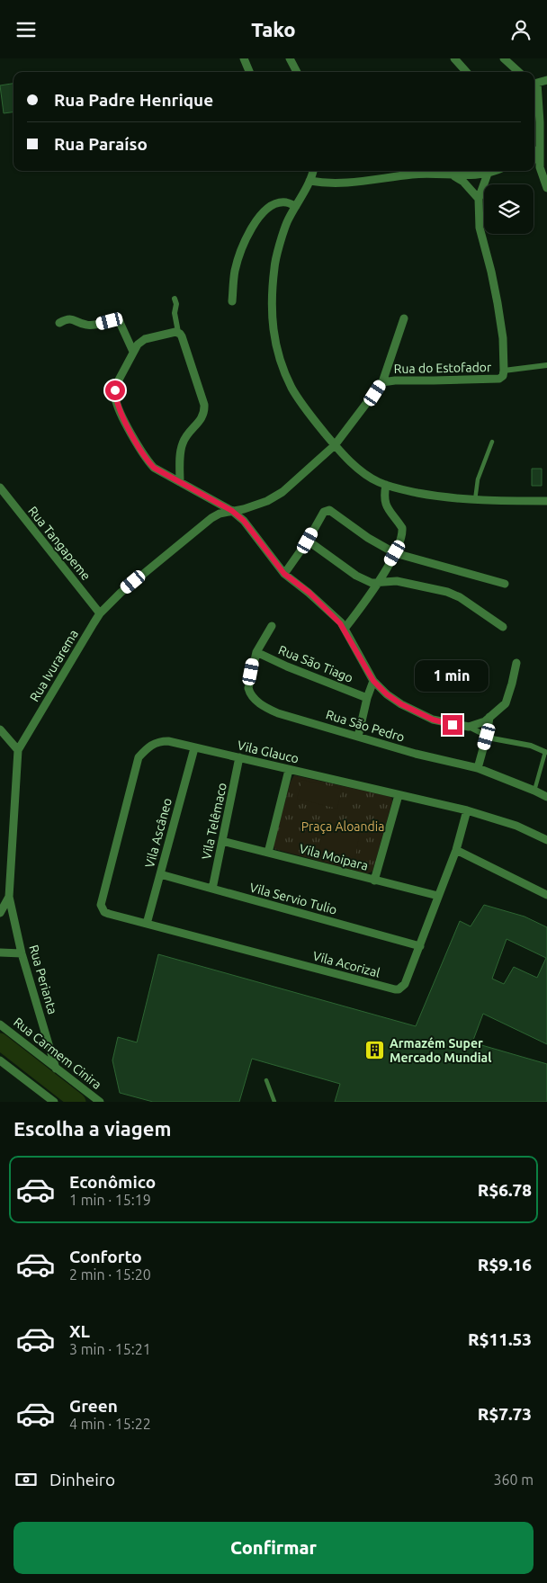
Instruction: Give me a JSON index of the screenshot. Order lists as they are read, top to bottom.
{
  "streets": {
    "street": [
      "Rua do Estofador",
      "Rua Tangapeme",
      "Rua São Tiago",
      "Rua Ivurarema",
      "Rua São Pedro",
      "Vila Glauco",
      "Vila Telêmaco",
      "Vila Ascâneo",
      "Vila Moipara",
      "Vila Servio Tulio",
      "Vila Acorizal",
      "Rua Perianta",
      "Rua Carmem Cinira"
    ]
  },
  "crossings": [
    ["Rua do Estofador", "Rua Ivurarema"],
    ["Rua Tangapeme", "Rua Ivurarema"],
    ["Rua São Tiago", "Rua São Pedro"],
    ["Rua Ivurarema", "Rua Perianta"],
    ["Vila Glauco", "Vila Telêmaco"],
    ["Vila Glauco", "Vila Ascâneo"],
    ["Vila Glauco", "Vila Acorizal"],
    ["Vila Telêmaco", "Vila Moipara"],
    ["Vila Telêmaco", "Vila Servio Tulio"],
    ["Vila Ascâneo", "Vila Servio Tulio"],
    ["Vila Ascâneo", "Vila Acorizal"],
    ["Vila Moipara", "Vila Acorizal"],
    ["Vila Servio Tulio", "Vila Acorizal"],
    ["Rua Perianta", "Rua Carmem Cinira"]
  ],
  "parks": ["Praça Aloandia"],
  "places": {
    "building": ["Armazém Super Mercado Mundial"]
  },
  "page": {
    "header": "Tako",
    "banner": ["Rua Padre Henrique", "Rua Paraíso"],
    "bubble": "1 min",
    "heading": "Escolha a viagem",
    "list": [
      {
        "name": "Econômico",
        "note": "1 min · 15:19",
        "value": "R$6.78"
      },
      {
        "name": "Conforto",
        "note": "2 min · 15:20",
        "value": "R$9.16"
      },
      {
        "name": "XL",
        "note": "3 min · 15:21",
        "value": "R$11.53"
      },
      {
        "name": "Green",
        "note": "4 min · 15:22",
        "value": "R$7.73"
      }
    ],
    "pay": ["Dinheiro", "360 m"],
    "buttons": "Confirmar"
  }
}
